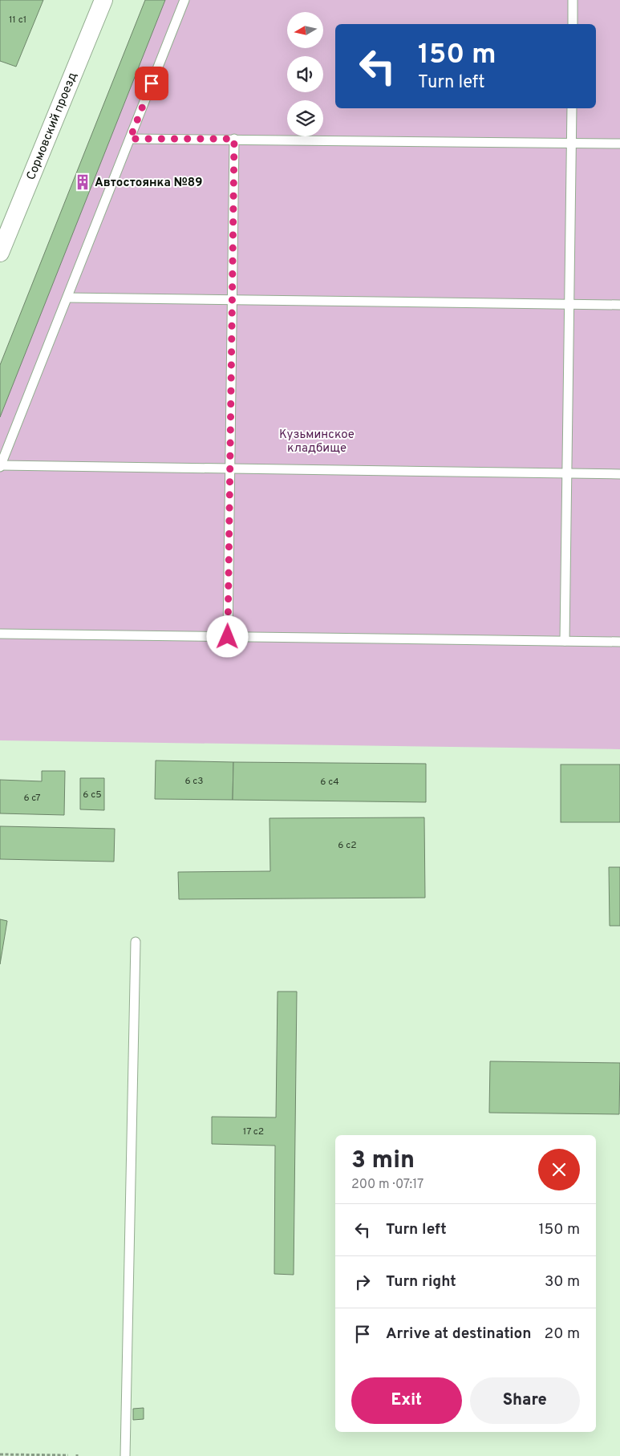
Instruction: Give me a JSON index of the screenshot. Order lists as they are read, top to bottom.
{
  "streets": {
    "street": ["Сормовский проезд"]
  },
  "parks": ["Кузьминское кладбище"],
  "places": {
    "building": ["Автостоянка №89"]
  },
  "house_numbers": [
    "11 с1",
    "6 с3",
    "6 с4",
    "6 с5",
    "6 с7",
    "6 с2",
    "17 с2"
  ],
  "north": "left",
  "page": {
    "turn": ["150 m", "Turn left"],
    "heading": ["3 min", "200 m · 07:17"],
    "list": [
      {
        "name": "Turn left",
        "value": "150 m"
      },
      {
        "name": "Turn right",
        "value": "30 m"
      },
      {
        "name": "Arrive at destination",
        "value": "20 m"
      }
    ],
    "buttons": ["Exit", "Share"]
  }
}
